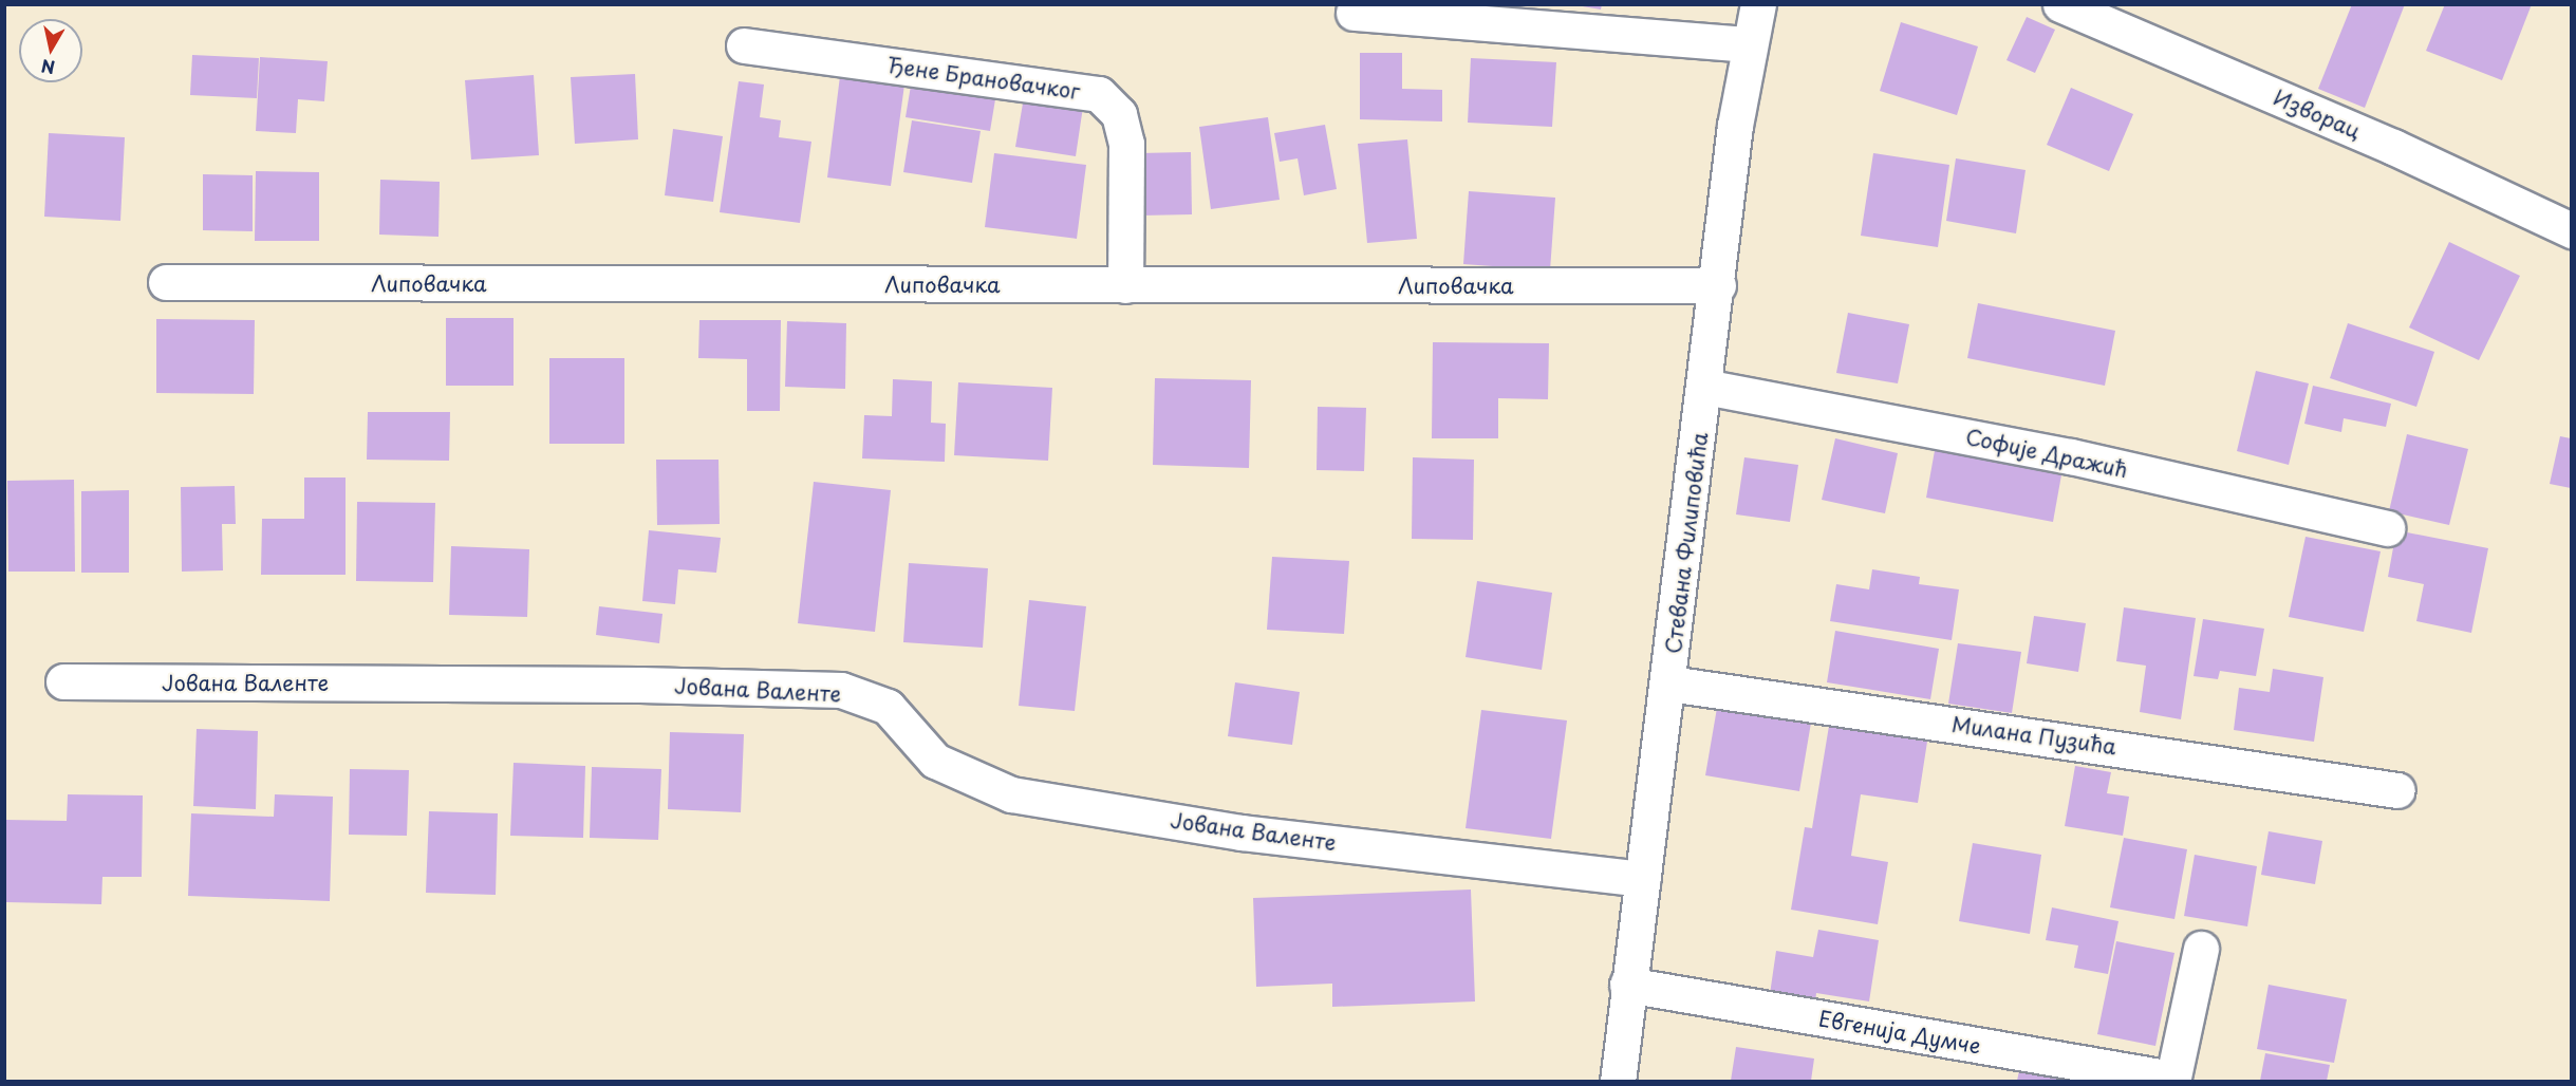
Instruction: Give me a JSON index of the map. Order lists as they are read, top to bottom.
{
  "streets": {
    "street": [
      "Ђене Брановачког",
      "Изворац",
      "Липовачка",
      "Софије Дражић",
      "Стевана Филиповића",
      "Јована Валенте",
      "Милана Пузића",
      "Евгенија Думче"
    ]
  },
  "crossings": [
    ["Ђене Брановачког", "Липовачка"],
    ["Липовачка", "Стевана Филиповића"],
    ["Софије Дражић", "Стевана Филиповића"],
    ["Стевана Филиповића", "Јована Валенте"],
    ["Стевана Филиповића", "Милана Пузића"],
    ["Стевана Филиповића", "Евгенија Думче"]
  ],
  "north": "bottom"
}
